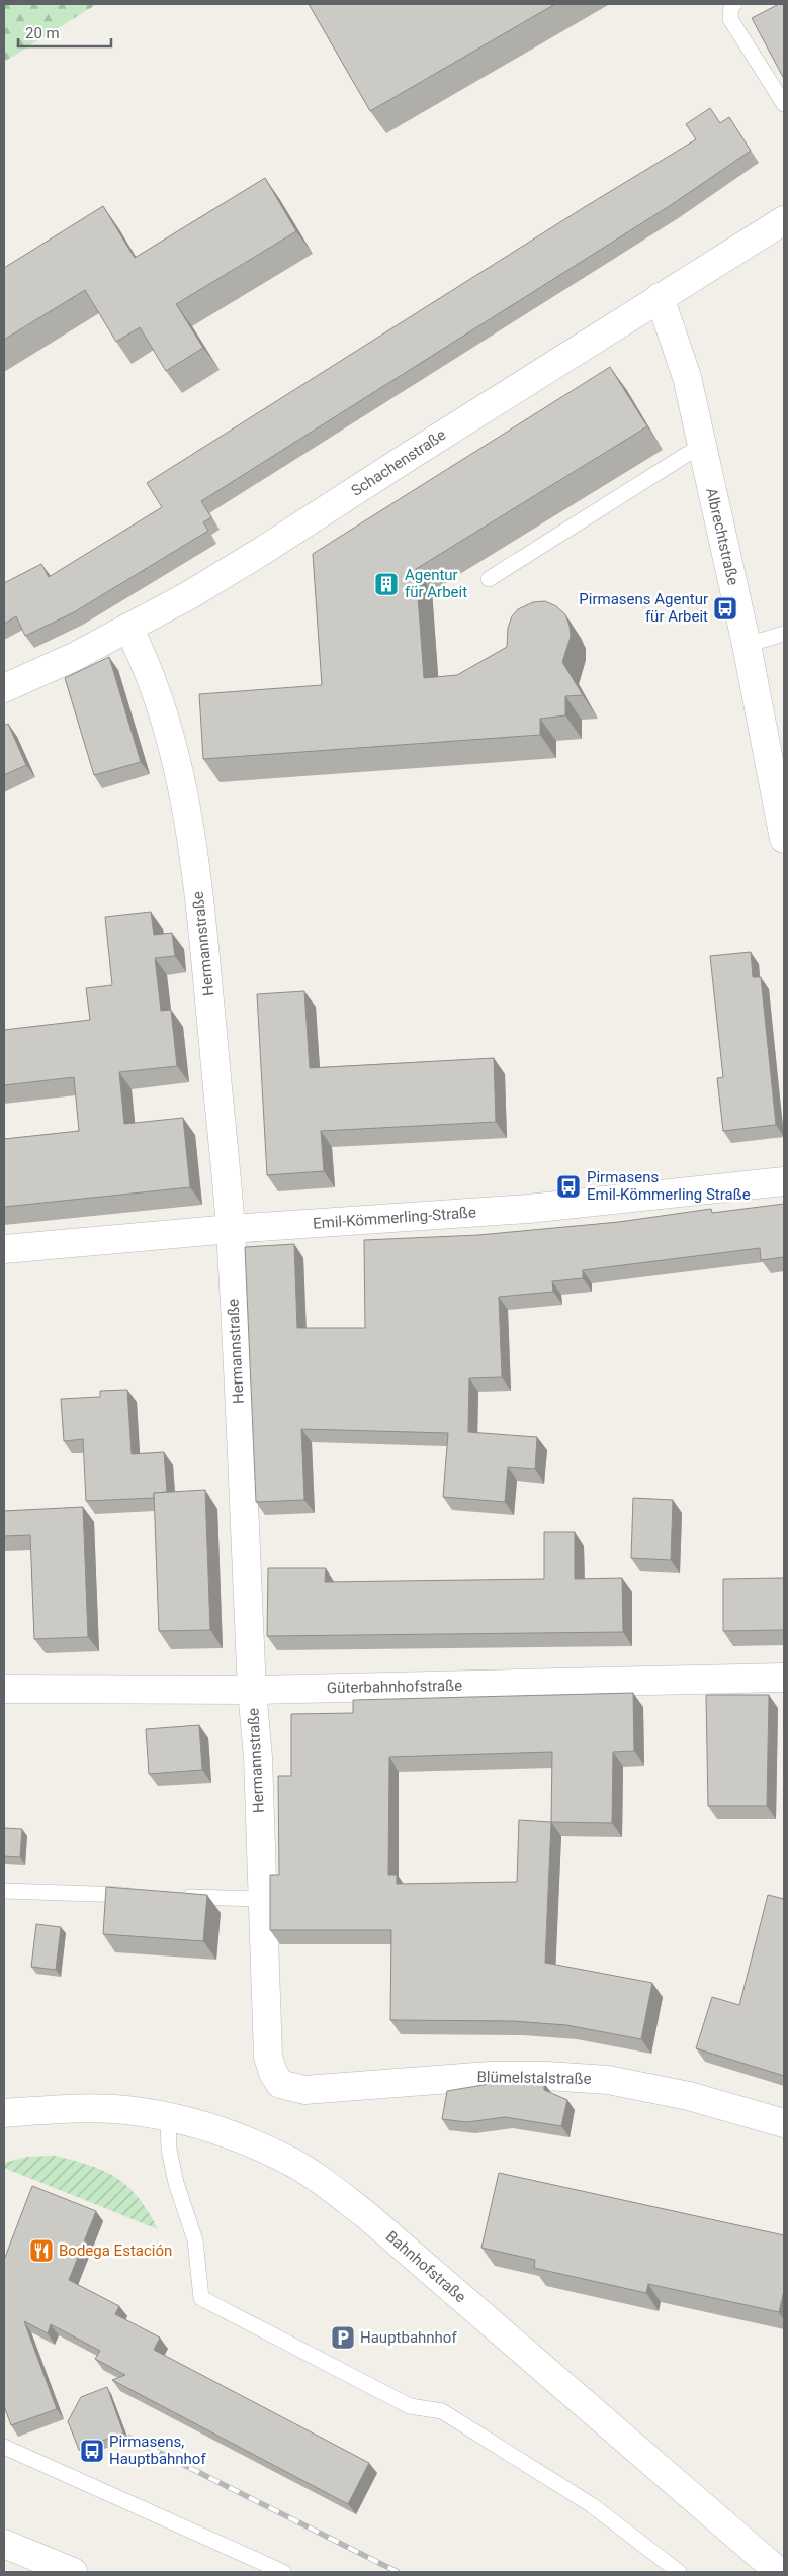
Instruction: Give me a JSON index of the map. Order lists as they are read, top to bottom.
{
  "streets": {
    "street": [
      "Schachenstraße",
      "Albrechtstraße",
      "Hermannstraße",
      "Emil-Kömmerling-Straße",
      "Güterbahnhofstraße",
      "Blümelstalstraße",
      "Bahnhofstraße"
    ]
  },
  "crossings": [
    ["Schachenstraße", "Albrechtstraße"],
    ["Schachenstraße", "Hermannstraße"],
    ["Hermannstraße", "Emil-Kömmerling-Straße"],
    ["Hermannstraße", "Güterbahnhofstraße"],
    ["Hermannstraße", "Blümelstalstraße"]
  ],
  "places": {
    "building": ["Agentur für Arbeit"],
    "bus stop": ["Pirmasens Agentur für Arbeit", "Pirmasens Emil-Kömmerling Straße", "Pirmasens, Hauptbahnhof"],
    "restaurant": ["Bodega Estación"],
    "parking": ["Hauptbahnhof"]
  },
  "scale_bar": "20 m"
}
